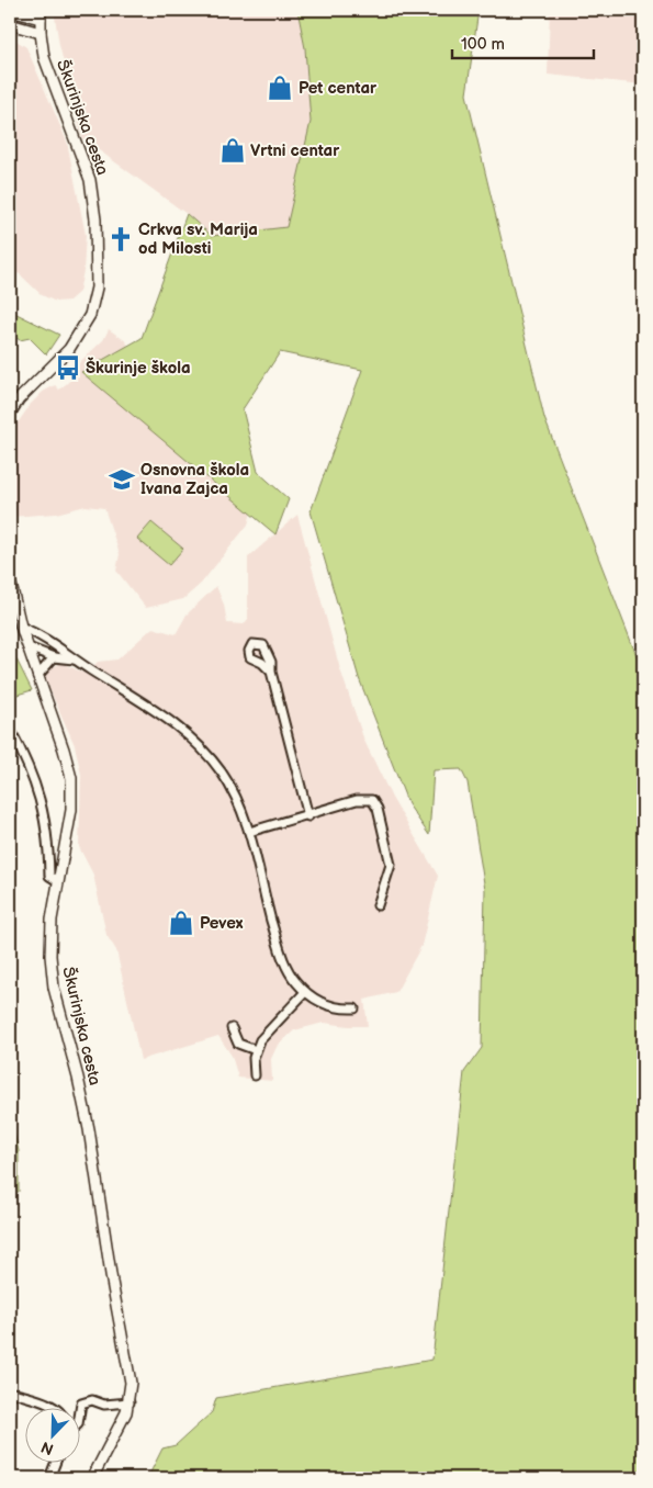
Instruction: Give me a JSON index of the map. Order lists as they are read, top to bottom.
{
  "streets": {
    "street": ["Škurinjska cesta"]
  },
  "places": {
    "shop": ["Pet centar", "Vrtni centar", "Pevex"],
    "church": ["Crkva sv. Marija od Milosti"],
    "bus stop": ["Škurinje škola"],
    "school or university": ["Osnovna škola Ivana Zajca"]
  },
  "scale_bar": "100 m",
  "north": "bottom left"
}
